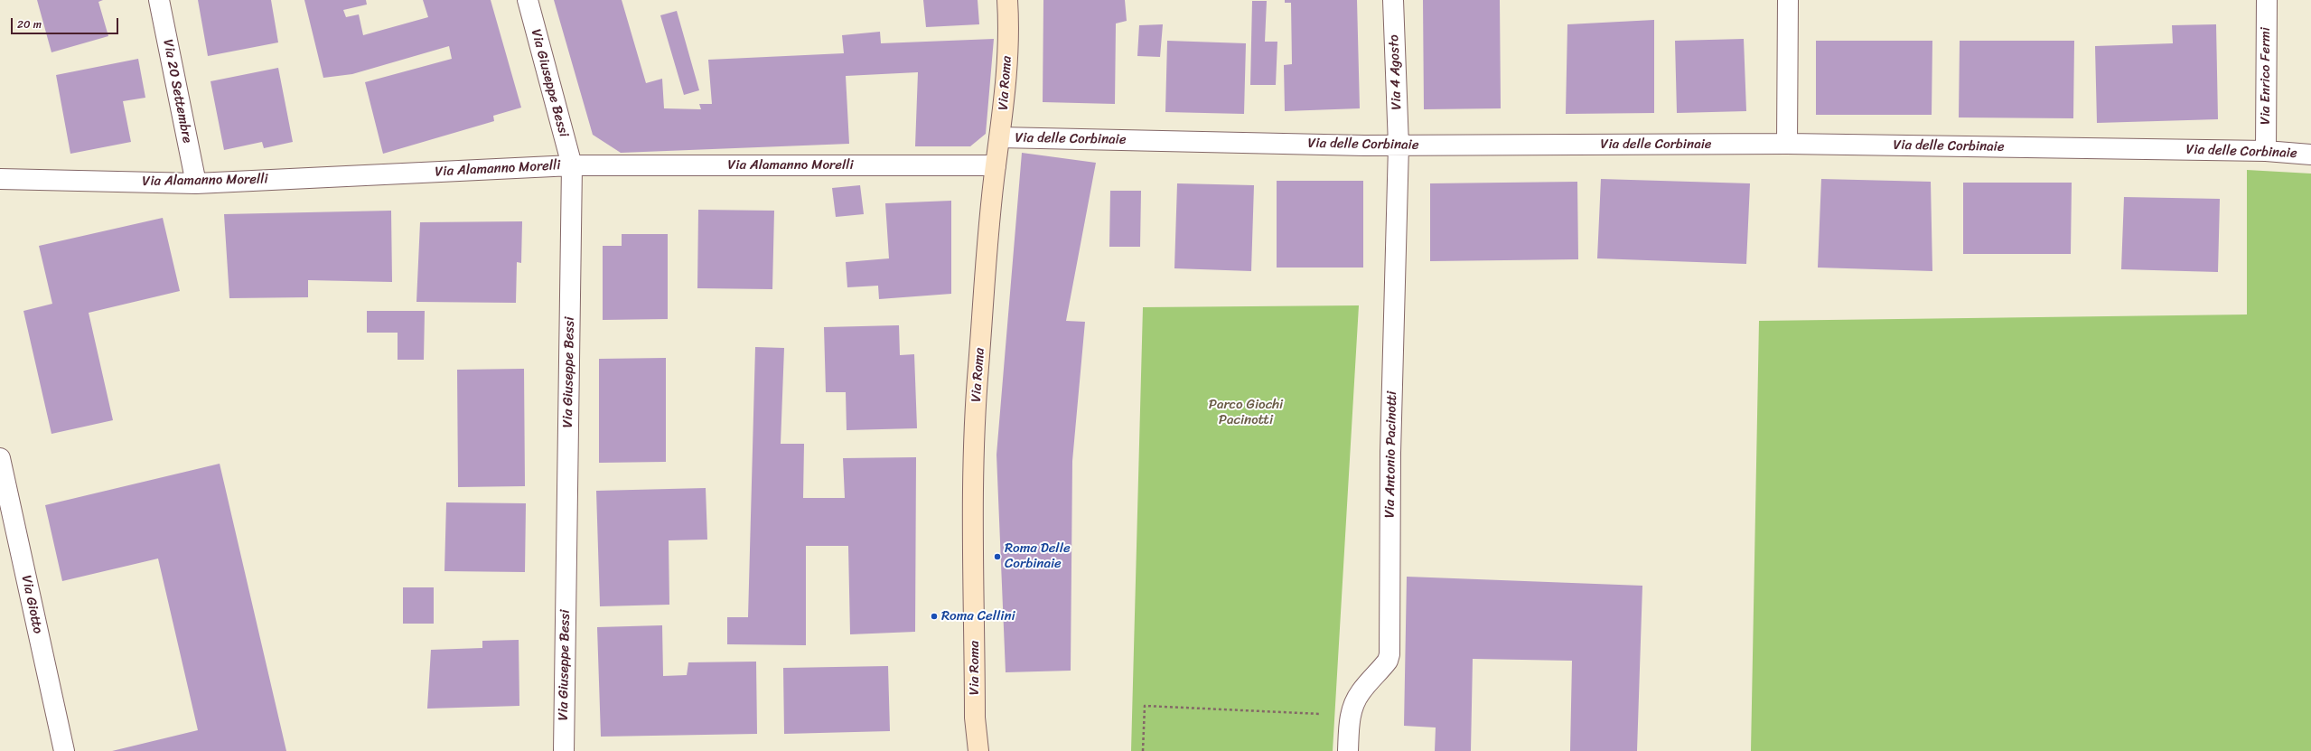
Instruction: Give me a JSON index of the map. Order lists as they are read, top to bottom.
{
  "streets": {
    "main road": ["Via Roma"],
    "street": [
      "Via 4 Agosto",
      "Via Enrico Fermi",
      "Via Giuseppe Bessi",
      "Via 20 Settembre",
      "Via delle Corbinaie",
      "Via Alamanno Morelli",
      "Via Antonio Pacinotti",
      "Via Giotto"
    ]
  },
  "crossings": [
    ["Via 4 Agosto", "Via delle Corbinaie"],
    ["Via 4 Agosto", "Via Antonio Pacinotti"],
    ["Via Enrico Fermi", "Via delle Corbinaie"],
    ["Via Giuseppe Bessi", "Via Alamanno Morelli"],
    ["Via Roma", "Via delle Corbinaie"],
    ["Via Roma", "Via Alamanno Morelli"],
    ["Via 20 Settembre", "Via Alamanno Morelli"],
    ["Via delle Corbinaie", "Via Antonio Pacinotti"]
  ],
  "parks": ["Parco Giochi Pacinotti"],
  "places": ["Roma Delle Corbinaie", "Roma Cellini"],
  "scale_bar": "20 m"
}
